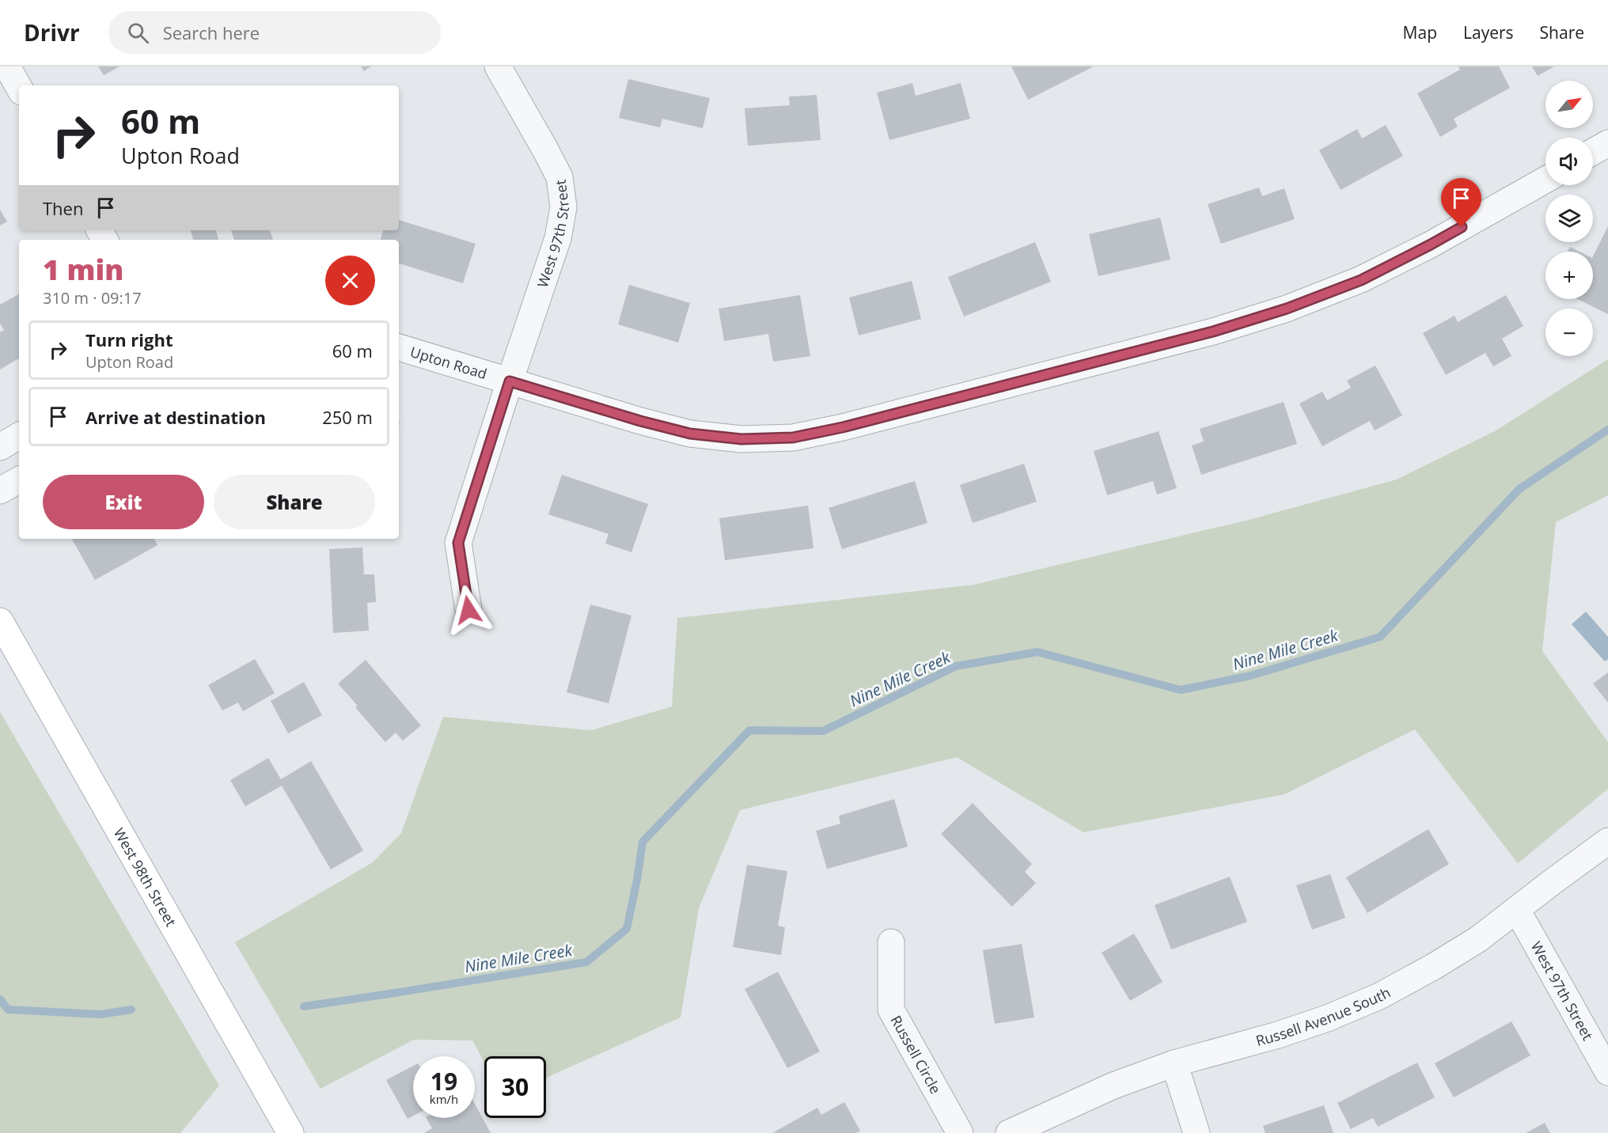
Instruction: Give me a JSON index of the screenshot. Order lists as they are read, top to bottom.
{
  "streets": {
    "street": [
      "West 97th Street",
      "Upton Road",
      "West 98th Street",
      "Russell Avenue South",
      "Russell Circle"
    ]
  },
  "crossings": [
    ["West 97th Street", "Upton Road"],
    ["West 97th Street", "Russell Avenue South"]
  ],
  "water": ["Nine Mile Creek"],
  "north": "top right",
  "page": {
    "header": "Drivr",
    "search": "Search here",
    "nav": ["Map", "Layers", "Share"],
    "map_buttons": ["+", "−"],
    "turn": ["60 m", "Upton Road"],
    "then": "Then",
    "heading": ["1 min", "310 m · 09:17"],
    "list": [
      {
        "name": "Turn right",
        "note": "Upton Road",
        "value": "60 m"
      },
      {
        "name": "Arrive at destination",
        "value": "250 m"
      }
    ],
    "buttons": ["Exit", "Share"],
    "speed": "19 km/h",
    "limit": "30"
  }
}
